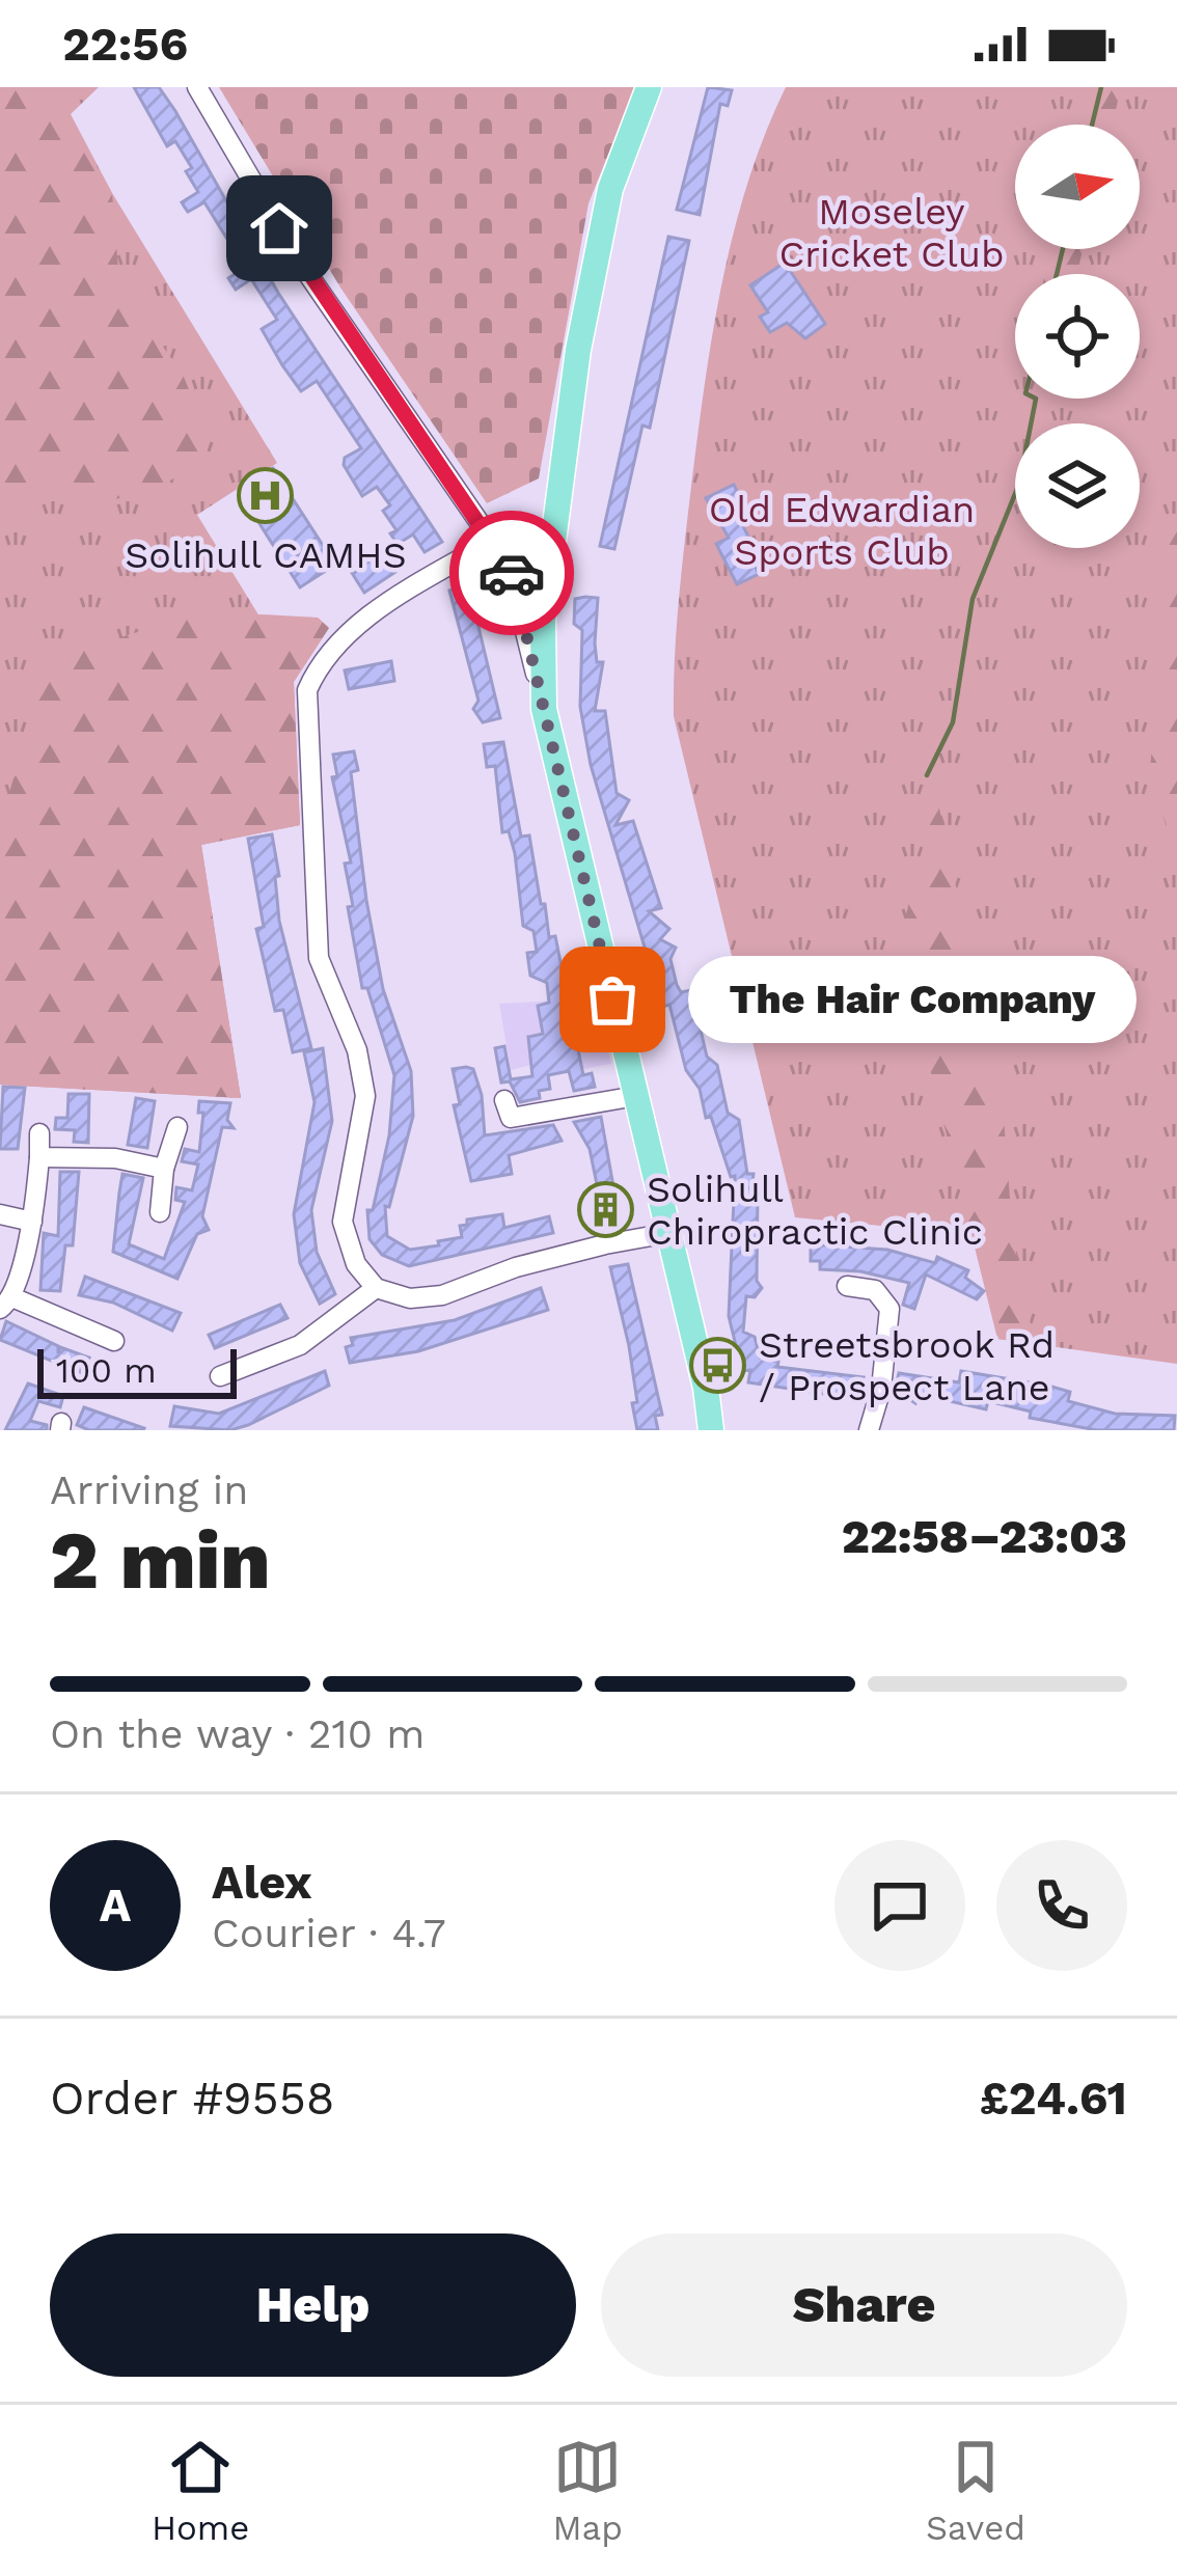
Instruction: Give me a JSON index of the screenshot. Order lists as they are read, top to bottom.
{
  "parks": ["Moseley Cricket Club", "Old Edwardian Sports Club"],
  "places": {
    "hospital": ["Solihull CAMHS"],
    "other": ["The Hair Company"],
    "building": ["Solihull Chiropractic Clinic"],
    "bus stop": ["Streetsbrook Rd / Prospect Lane"]
  },
  "scale_bar": "100 m",
  "north": "right",
  "page": {
    "status": "22:56",
    "bubble": "The Hair Company",
    "scale": "100 m",
    "heading": ["2 min", "Arriving in", "22:58–23:03"],
    "panel": [
      "Alex",
      "Courier · 4.7",
      "Order #9558",
      "£24.61"
    ],
    "bar": "On the way · 210 m",
    "round": "A",
    "buttons": ["Help", "Share"],
    "tabs": ["Home", "Map", "Saved"]
  }
}
